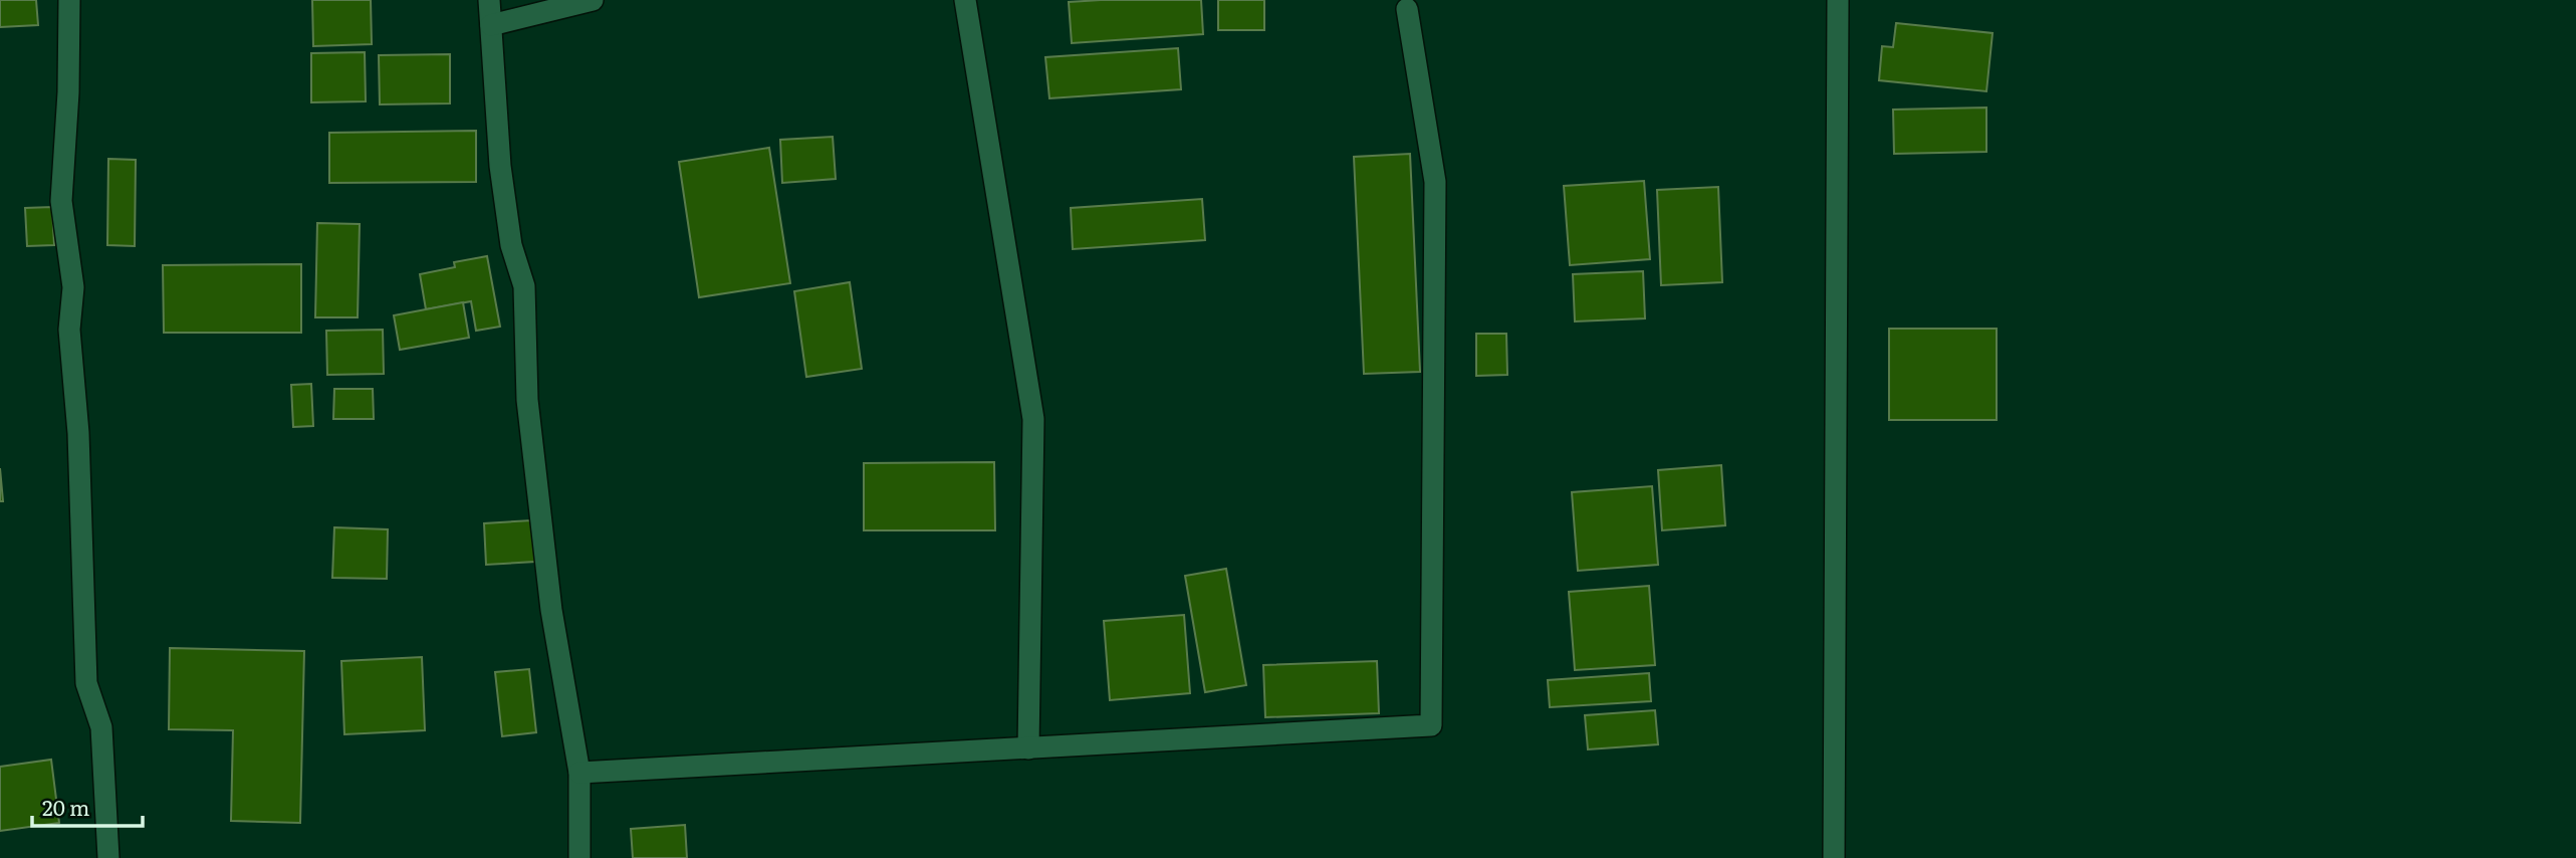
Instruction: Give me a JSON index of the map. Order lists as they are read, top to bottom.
{
  "scale_bar": "20 m"
}
